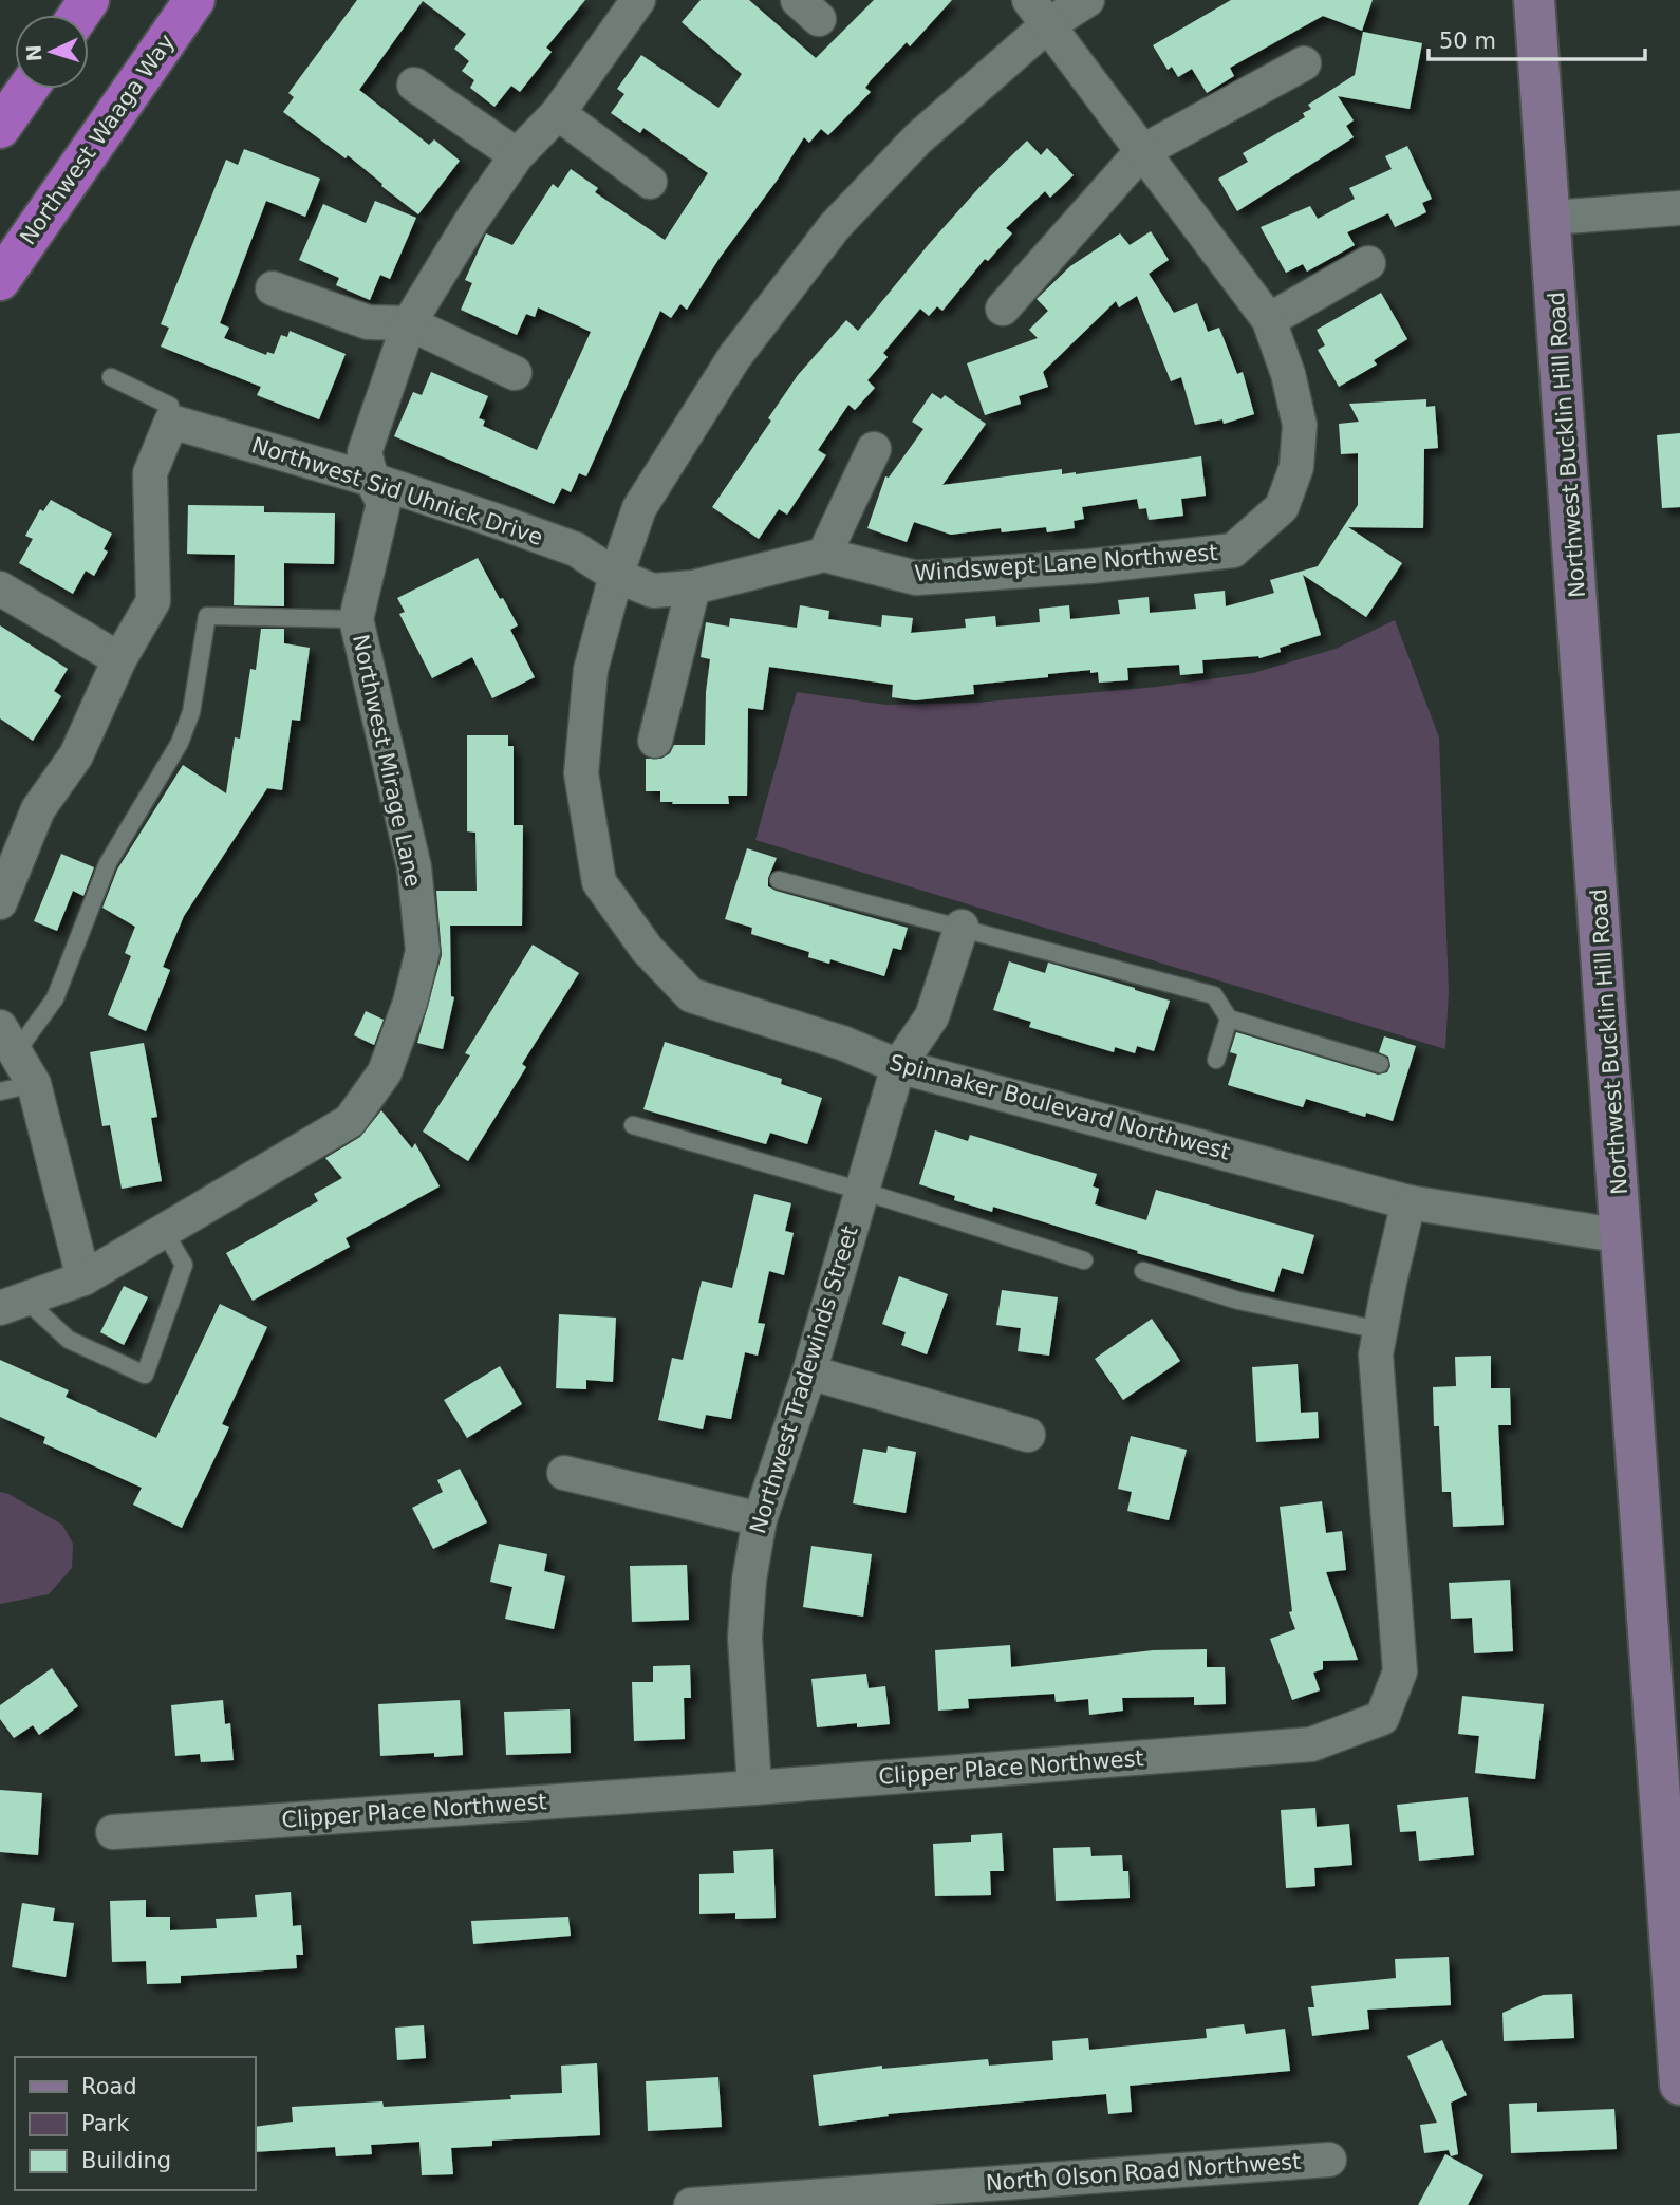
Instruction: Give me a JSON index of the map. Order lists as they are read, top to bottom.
{
  "streets": {
    "highway": ["Northwest Waaga Way"],
    "main road": ["Northwest Bucklin Hill Road"],
    "street": [
      "Northwest Sid Uhnick Drive",
      "Windswept Lane Northwest",
      "Northwest Mirage Lane",
      "Spinnaker Boulevard Northwest",
      "Northwest Tradewinds Street",
      "Clipper Place Northwest",
      "North Olson Road Northwest"
    ]
  },
  "crossings": [
    ["Northwest Bucklin Hill Road", "Spinnaker Boulevard Northwest"],
    ["Northwest Sid Uhnick Drive", "Windswept Lane Northwest"],
    ["Northwest Sid Uhnick Drive", "Northwest Mirage Lane"],
    ["Northwest Sid Uhnick Drive", "Spinnaker Boulevard Northwest"],
    ["Windswept Lane Northwest", "Spinnaker Boulevard Northwest"],
    ["Spinnaker Boulevard Northwest", "Northwest Tradewinds Street"],
    ["Spinnaker Boulevard Northwest", "Clipper Place Northwest"],
    ["Northwest Tradewinds Street", "Clipper Place Northwest"]
  ],
  "legend": ["Road", "Park", "Building"],
  "scale_bar": "50 m",
  "north": "left"
}
